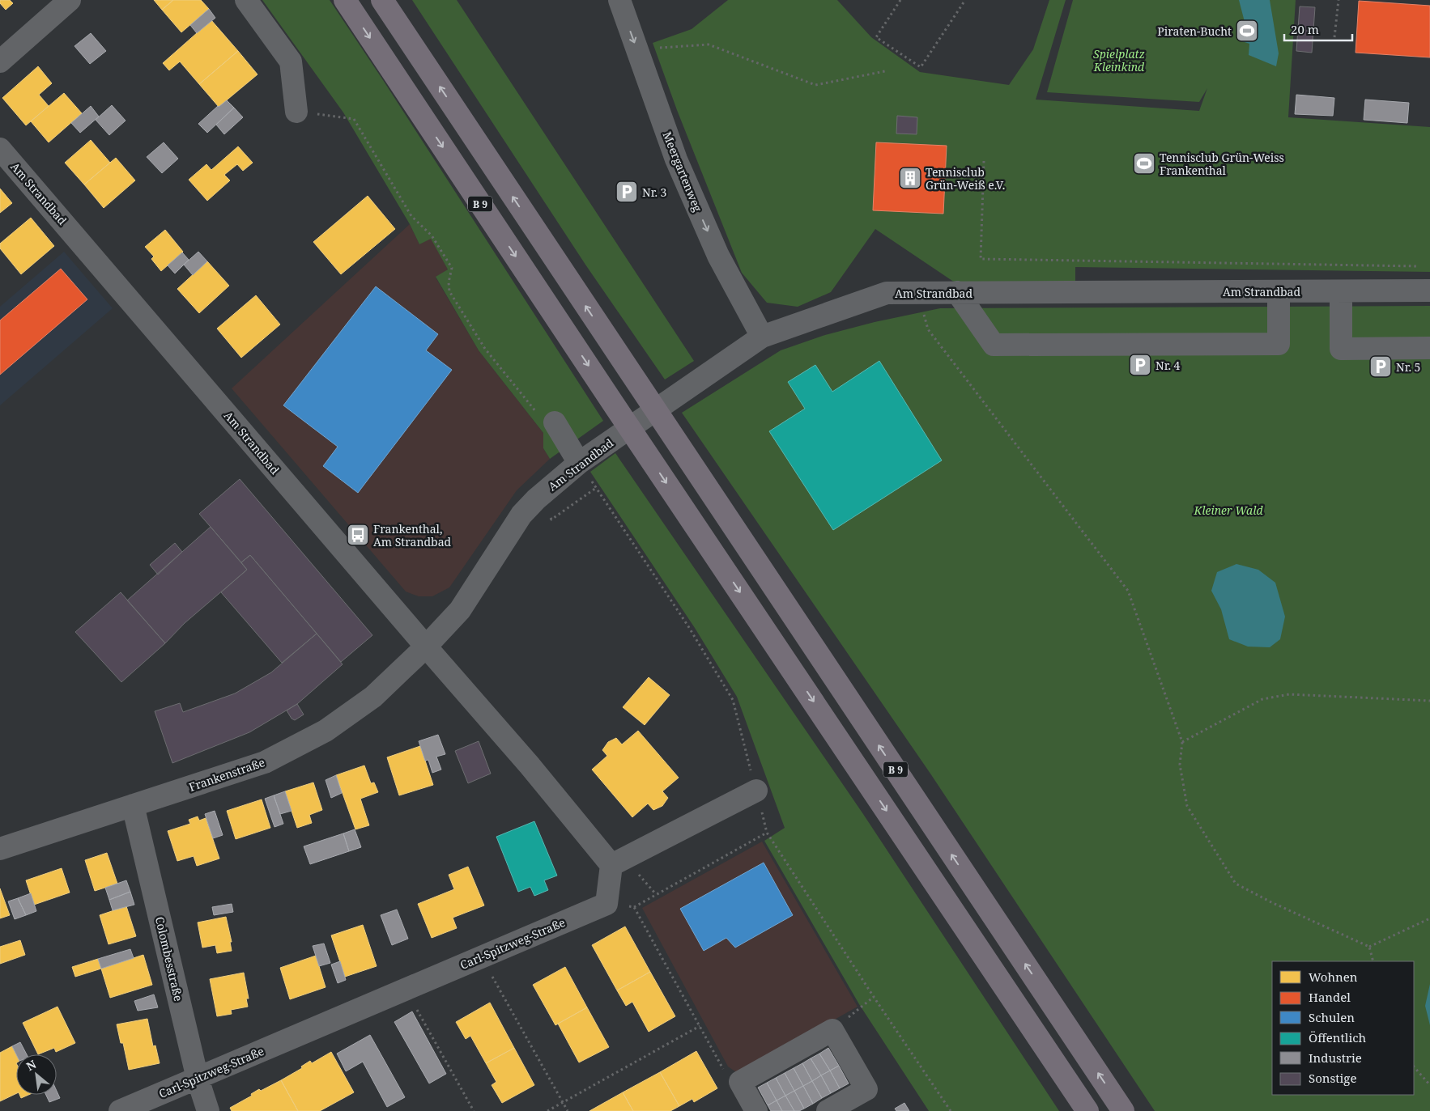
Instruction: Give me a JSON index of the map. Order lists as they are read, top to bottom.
{
  "streets": {
    "highway": ["B 9"],
    "street": [
      "Meergartenweg",
      "Am Strandbad",
      "Frankenstraße",
      "Carl-Spitzweg-Straße",
      "Colombesstraße"
    ]
  },
  "crossings": [
    ["Meergartenweg", "Am Strandbad"],
    ["Am Strandbad", "Frankenstraße"],
    ["Frankenstraße", "Colombesstraße"],
    ["Carl-Spitzweg-Straße", "Colombesstraße"]
  ],
  "one_way": ["Meergartenweg"],
  "parks": ["Spielplatz Kleinkind", "Kleiner Wald"],
  "places": {
    "sports": ["Piraten-Bucht", "Tennisclub Grün-Weiss Frankenthal"],
    "building": ["Tennisclub Grün-Weiß e.V."],
    "parking": ["Nr. 3", "Nr. 4", "Nr. 5"],
    "bus stop": ["Frankenthal, Am Strandbad"]
  },
  "legend": [
    "Wohnen",
    "Handel",
    "Schulen",
    "Öffentlich",
    "Industrie",
    "Sonstige"
  ],
  "scale_bar": "20 m",
  "north": "top left"
}
